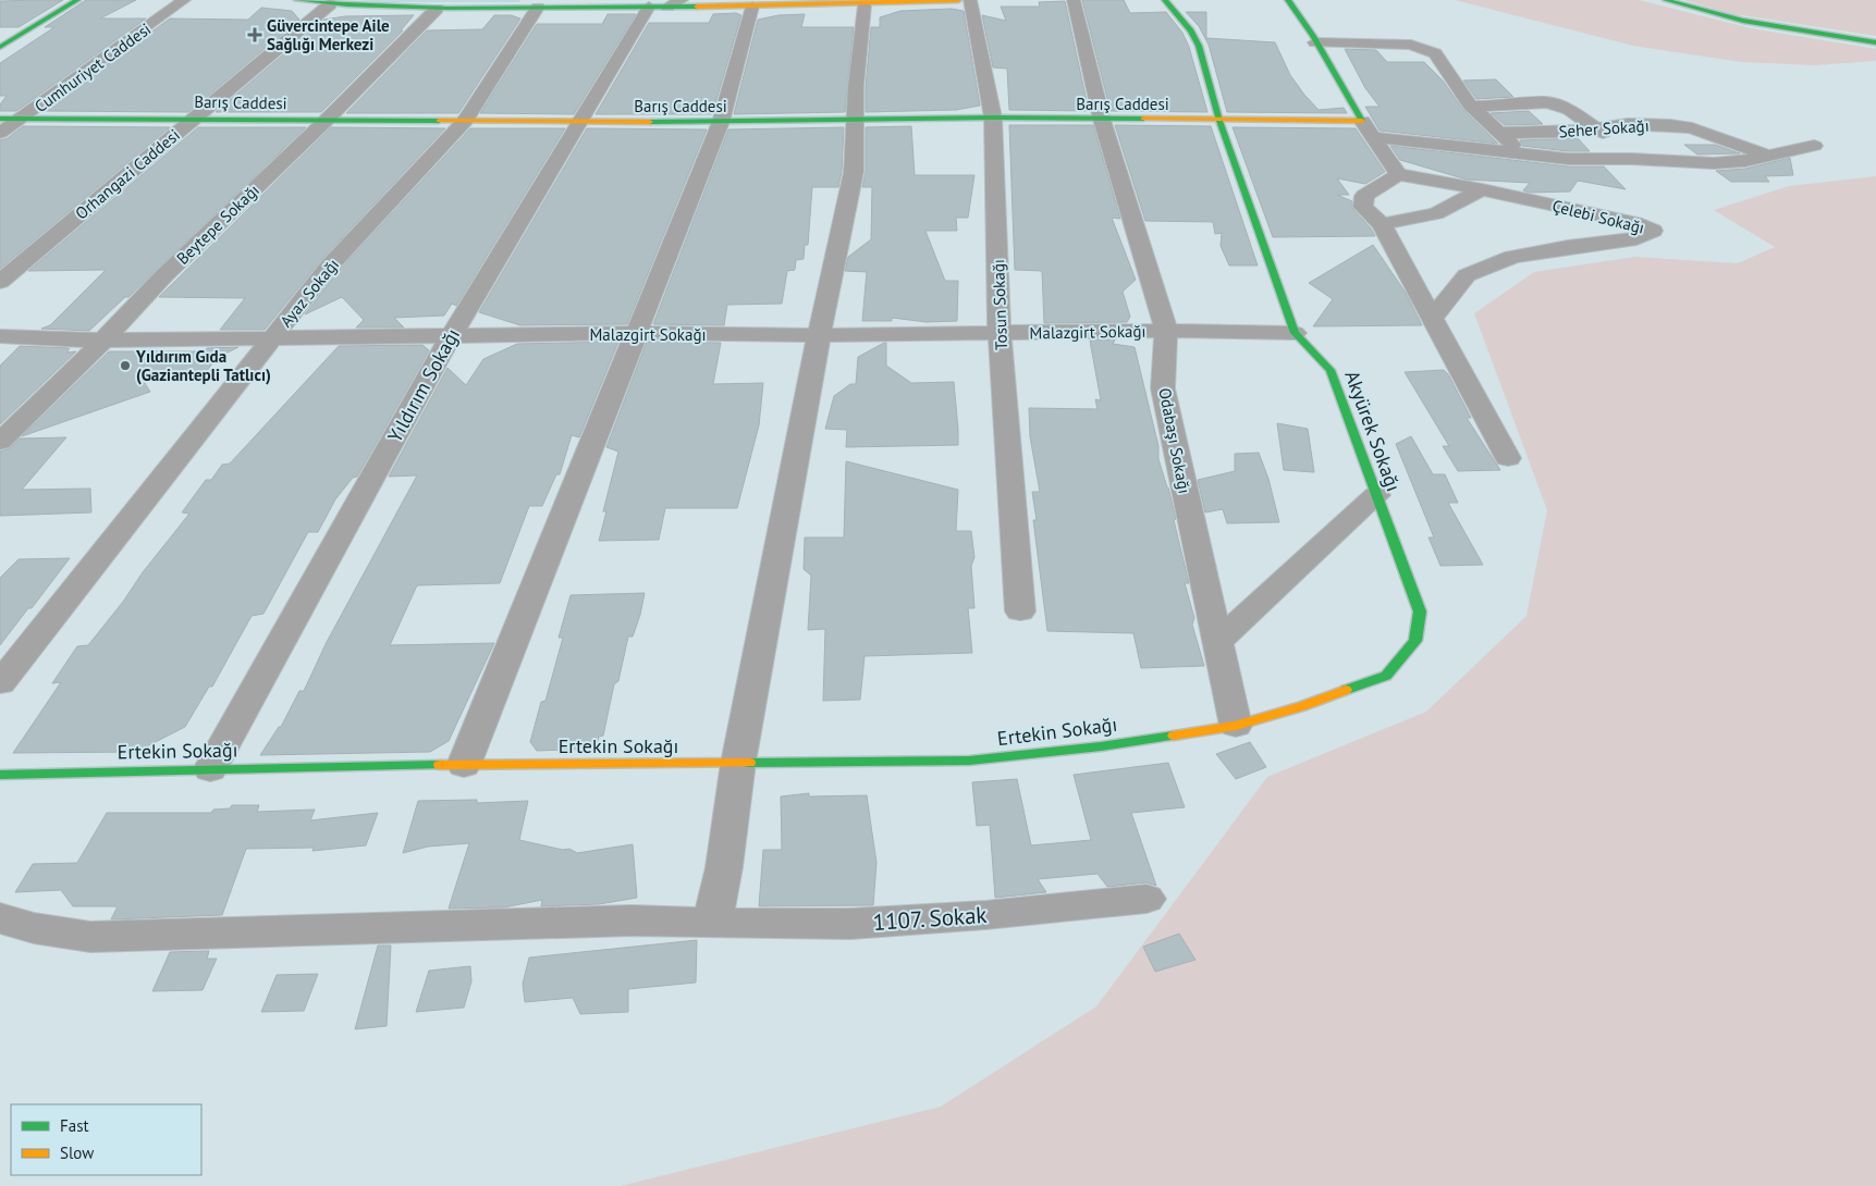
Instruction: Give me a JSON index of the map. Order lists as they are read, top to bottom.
{
  "streets": {
    "street": [
      "Cumhuriyet Caddesi",
      "Barış Caddesi",
      "Seher Sokağı",
      "Orhangazi Caddesi",
      "Çelebi Sokağı",
      "Beytepe Sokağı",
      "Ayaz Sokağı",
      "Tosun Sokağı",
      "Malazgirt Sokağı",
      "Yıldırım Sokağı",
      "Akyürek Sokağı",
      "Odabaşı Sokağı",
      "Ertekin Sokağı",
      "1107. Sokak"
    ]
  },
  "crossings": [
    ["Cumhuriyet Caddesi", "Barış Caddesi"],
    ["Barış Caddesi", "Orhangazi Caddesi"],
    ["Barış Caddesi", "Beytepe Sokağı"],
    ["Barış Caddesi", "Ayaz Sokağı"],
    ["Barış Caddesi", "Tosun Sokağı"],
    ["Barış Caddesi", "Yıldırım Sokağı"],
    ["Barış Caddesi", "Akyürek Sokağı"],
    ["Barış Caddesi", "Odabaşı Sokağı"],
    ["Beytepe Sokağı", "Malazgirt Sokağı"],
    ["Ayaz Sokağı", "Malazgirt Sokağı"],
    ["Tosun Sokağı", "Malazgirt Sokağı"],
    ["Malazgirt Sokağı", "Yıldırım Sokağı"],
    ["Malazgirt Sokağı", "Akyürek Sokağı"],
    ["Malazgirt Sokağı", "Odabaşı Sokağı"],
    ["Yıldırım Sokağı", "Ertekin Sokağı"],
    ["Akyürek Sokağı", "Odabaşı Sokağı"],
    ["Akyürek Sokağı", "Ertekin Sokağı"],
    ["Odabaşı Sokağı", "Ertekin Sokağı"]
  ],
  "places": {
    "health": ["Güvercintepe Aile Sağlığı Merkezi"],
    "other": ["Yıldırım Gıda (Gaziantepli Tatlıcı)"]
  },
  "legend": ["Fast", "Slow"]
}
